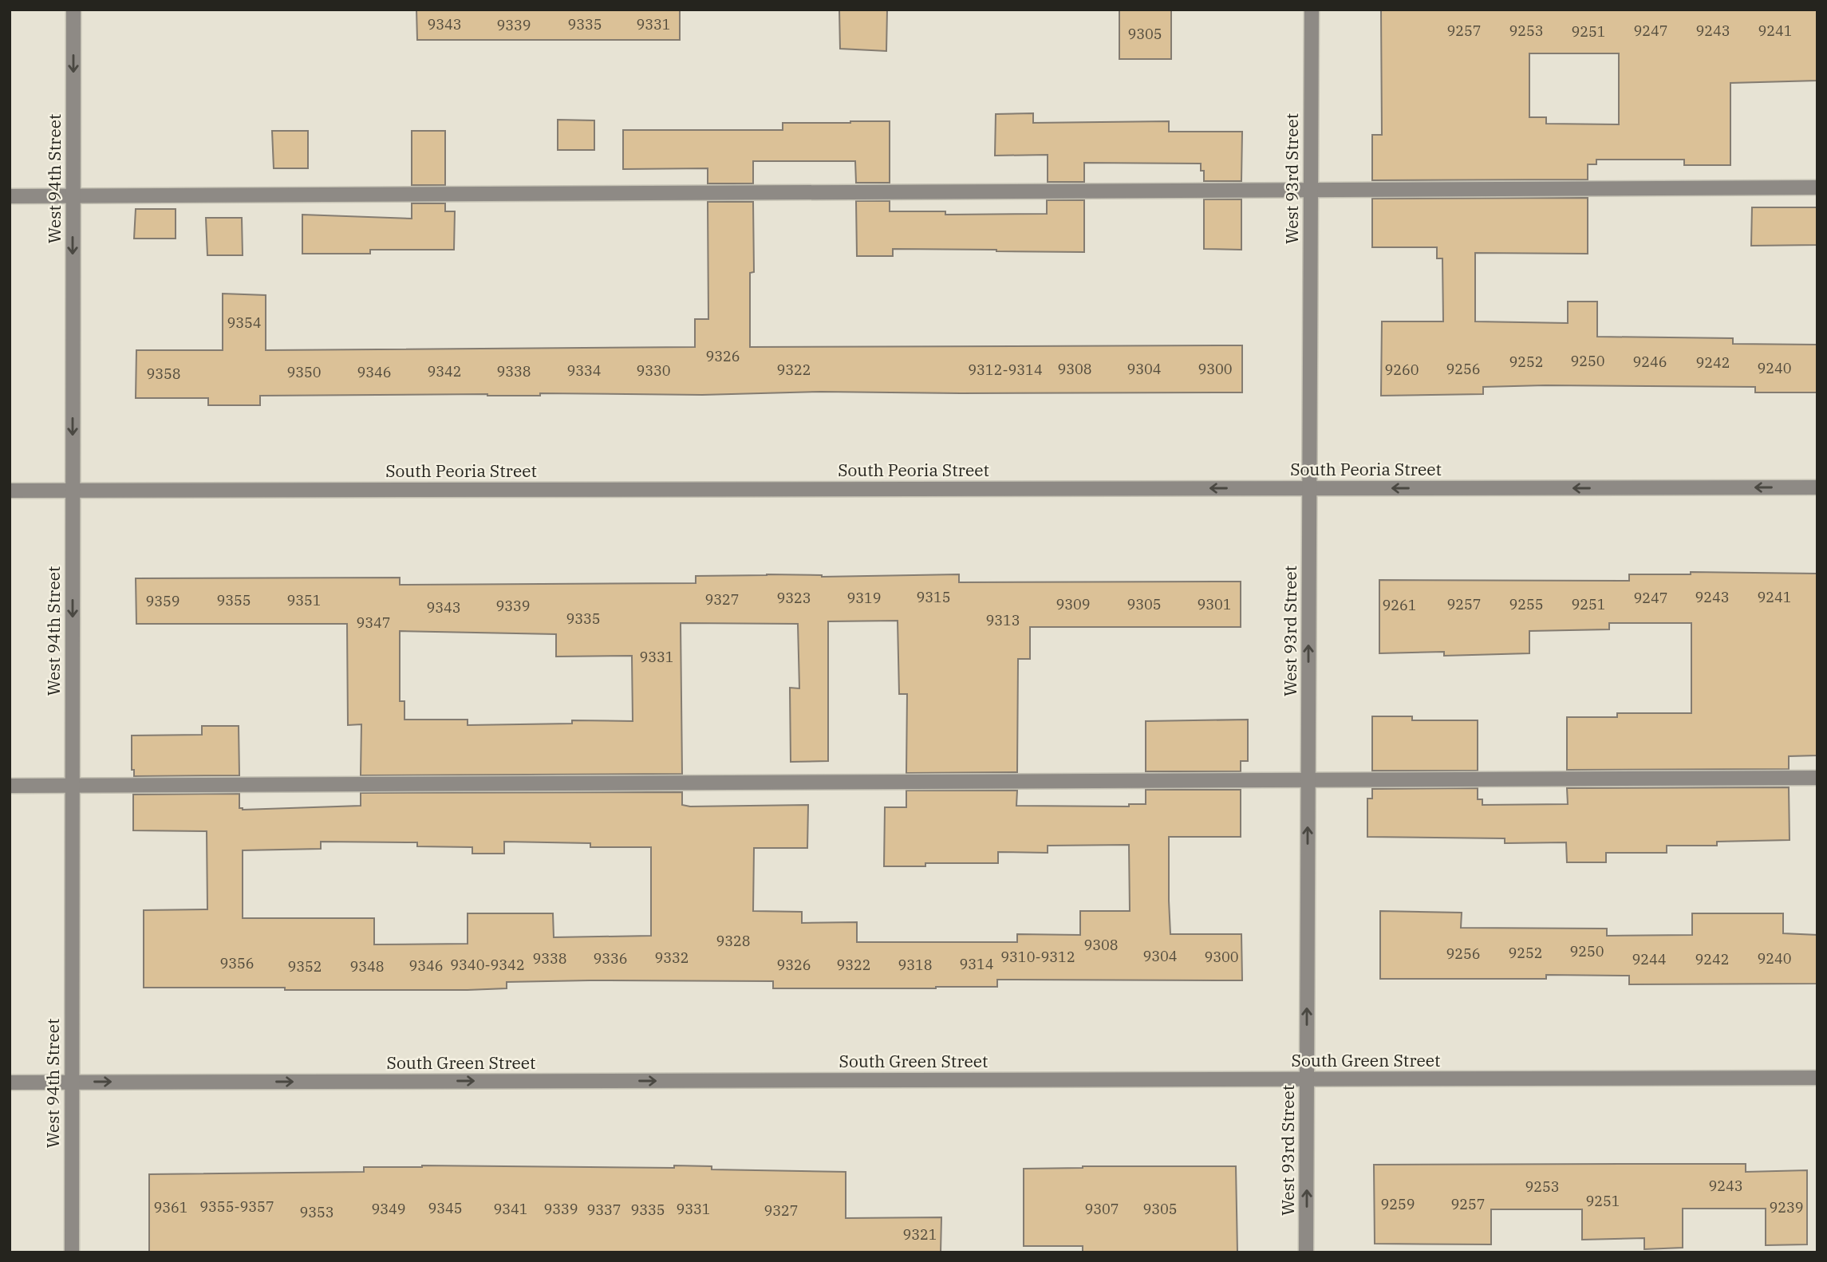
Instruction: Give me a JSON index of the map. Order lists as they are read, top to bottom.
{
  "streets": {
    "street": [
      "West 94th Street",
      "West 93rd Street",
      "South Peoria Street",
      "South Green Street"
    ]
  },
  "crossings": [
    ["West 94th Street", "South Peoria Street"],
    ["West 94th Street", "South Green Street"],
    ["West 93rd Street", "South Peoria Street"],
    ["West 93rd Street", "South Green Street"]
  ],
  "one_way": [
    "West 94th Street",
    "West 93rd Street",
    "South Peoria Street",
    "South Green Street"
  ],
  "house_numbers": [
    "9343",
    "9335",
    "9331",
    "9339",
    "9257",
    "9253",
    "9247",
    "9243",
    "9241",
    "9251",
    "9305",
    "9354",
    "9326",
    "9250",
    "9252",
    "9246",
    "9242",
    "9240",
    "9308",
    "9304",
    "9300",
    "9256",
    "9322",
    "9312-9314",
    "9260",
    "9334",
    "9330",
    "9342",
    "9338",
    "9350",
    "9346",
    "9358",
    "9315",
    "9243",
    "9241",
    "9323",
    "9319",
    "9247",
    "9327",
    "9355",
    "9351",
    "9359",
    "9309",
    "9305",
    "9301",
    "9257",
    "9255",
    "9251",
    "9261",
    "9339",
    "9343",
    "9335",
    "9313",
    "9347",
    "9331",
    "9328",
    "9308",
    "9250",
    "9252",
    "9256",
    "9304",
    "9310-9312",
    "9300",
    "9332",
    "9338",
    "9336",
    "9240",
    "9244",
    "9242",
    "9356",
    "9314",
    "9340-9342",
    "9326",
    "9322",
    "9318",
    "9346",
    "9352",
    "9348",
    "9243",
    "9253",
    "9251",
    "9259",
    "9257",
    "9355-9357",
    "9361",
    "9239",
    "9345",
    "9349",
    "9341",
    "9339",
    "9331",
    "9307",
    "9305",
    "9337",
    "9335",
    "9327",
    "9353",
    "9321"
  ]
}
